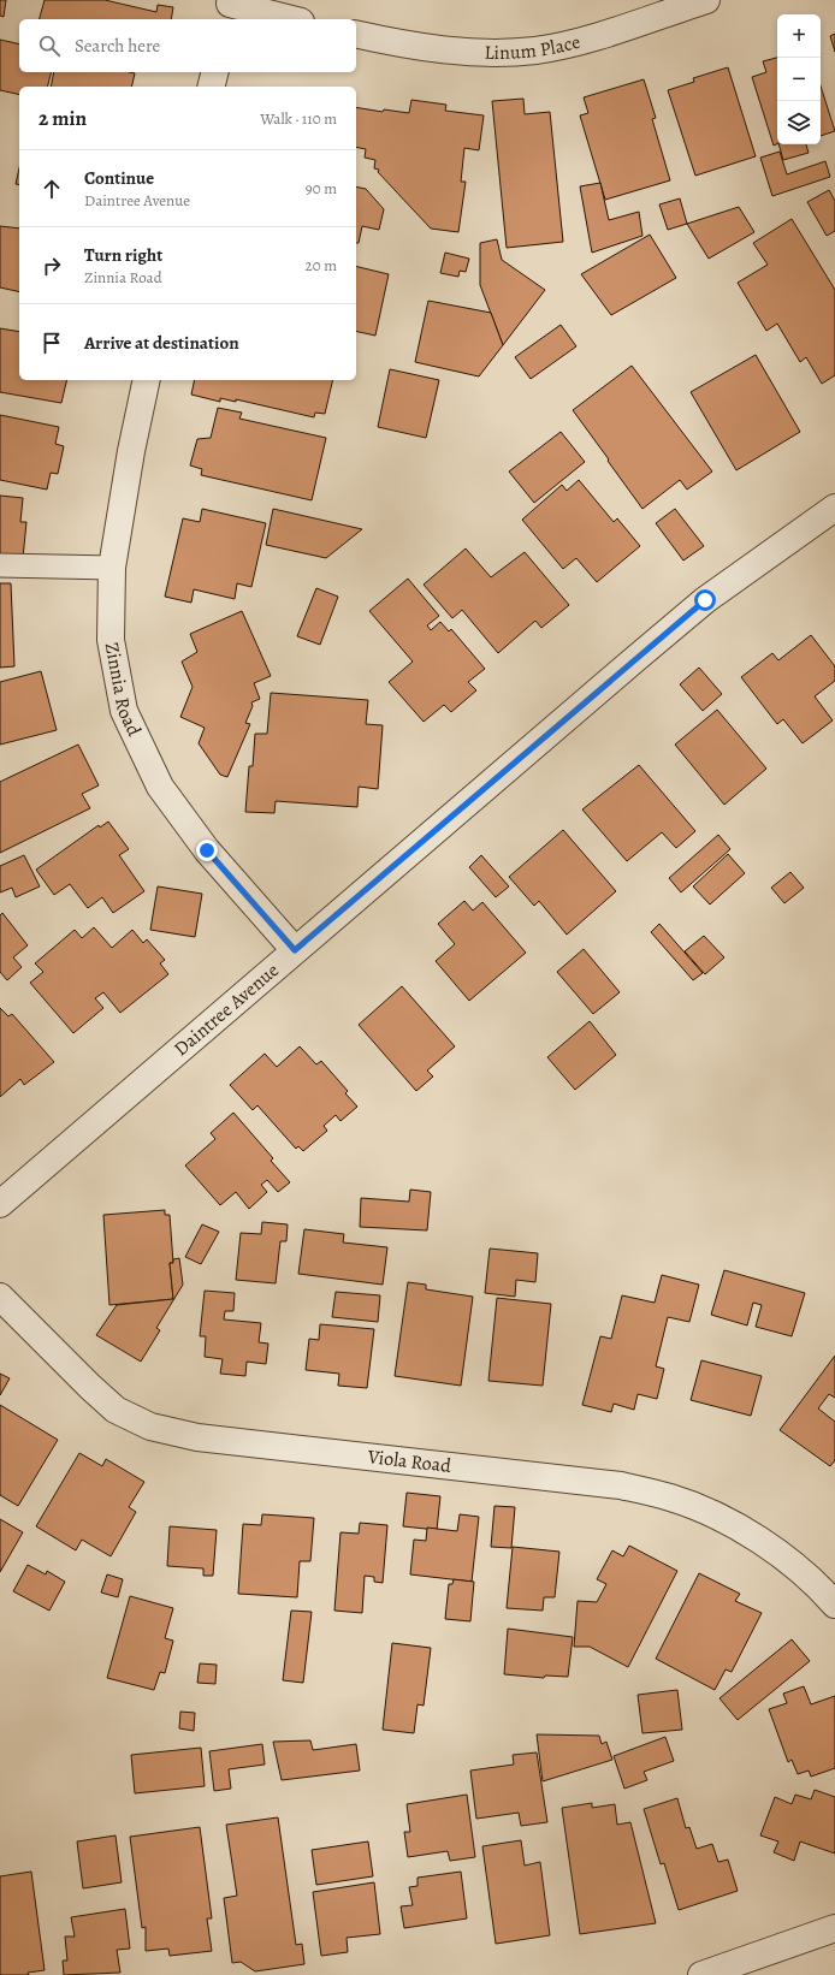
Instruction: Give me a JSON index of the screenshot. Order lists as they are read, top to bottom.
{
  "streets": {
    "street": [
      "Linum Place",
      "Zinnia Road",
      "Daintree Avenue",
      "Viola Road"
    ]
  },
  "crossings": [
    ["Zinnia Road", "Daintree Avenue"]
  ],
  "page": {
    "map_buttons": ["+", "−"],
    "search": "Search here",
    "heading": ["2 min", "Walk · 110 m"],
    "list": [
      ["Continue", "Daintree Avenue", "90 m"],
      ["Turn right", "Zinnia Road", "20 m"],
      "Arrive at destination"
    ]
  }
}
